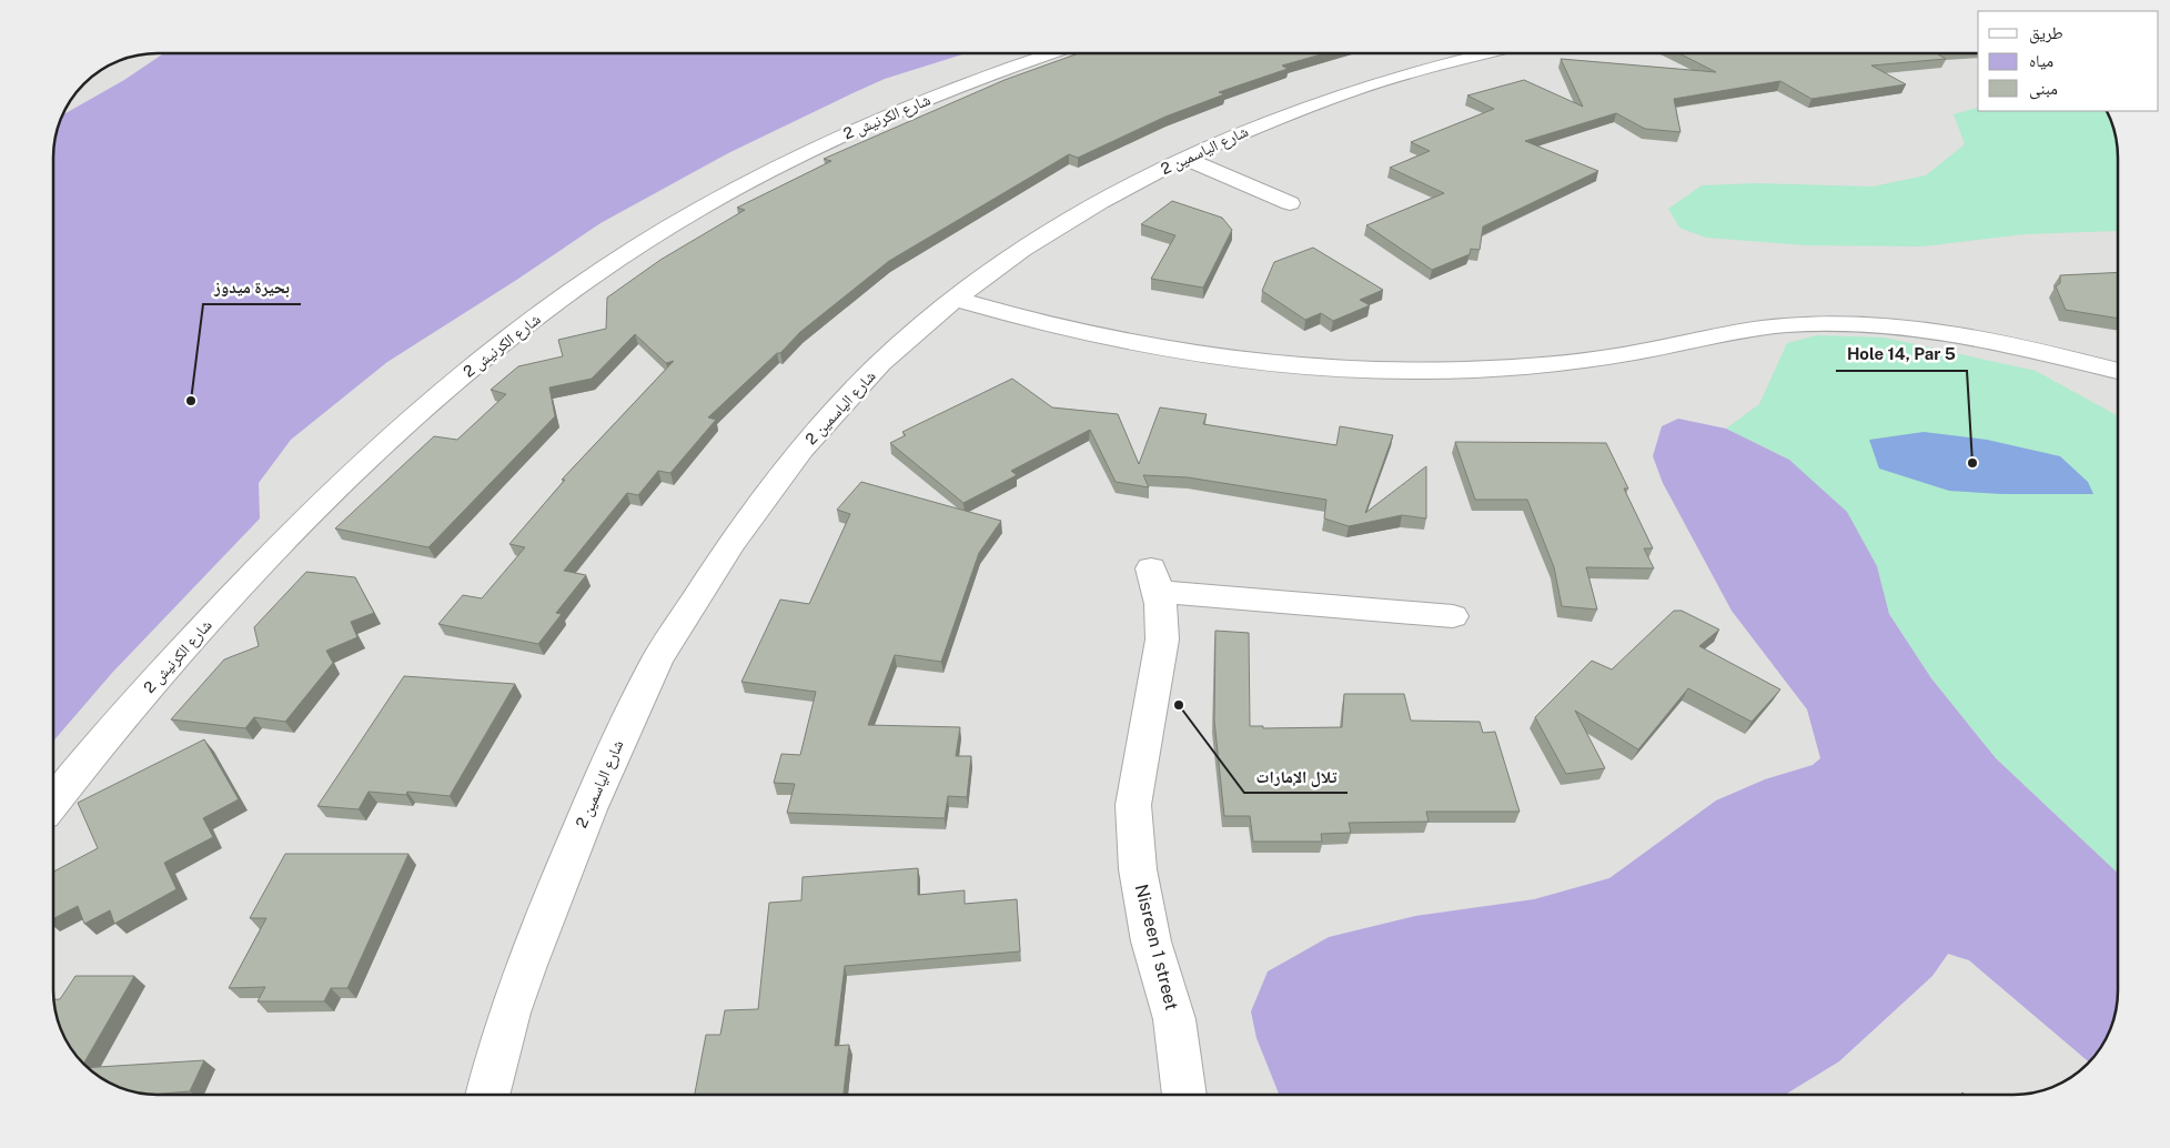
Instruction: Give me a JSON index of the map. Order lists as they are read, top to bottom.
{
  "streets": {
    "street": ["شارع الكرنيش 2", "شارع الياسمين 2", "Nisreen 1 street"]
  },
  "places": ["بحيرة ميدوز", "Hole 14, Par 5", "تلال الإمارات"],
  "legend": ["طريق", "مياه", "مبنى"]
}
